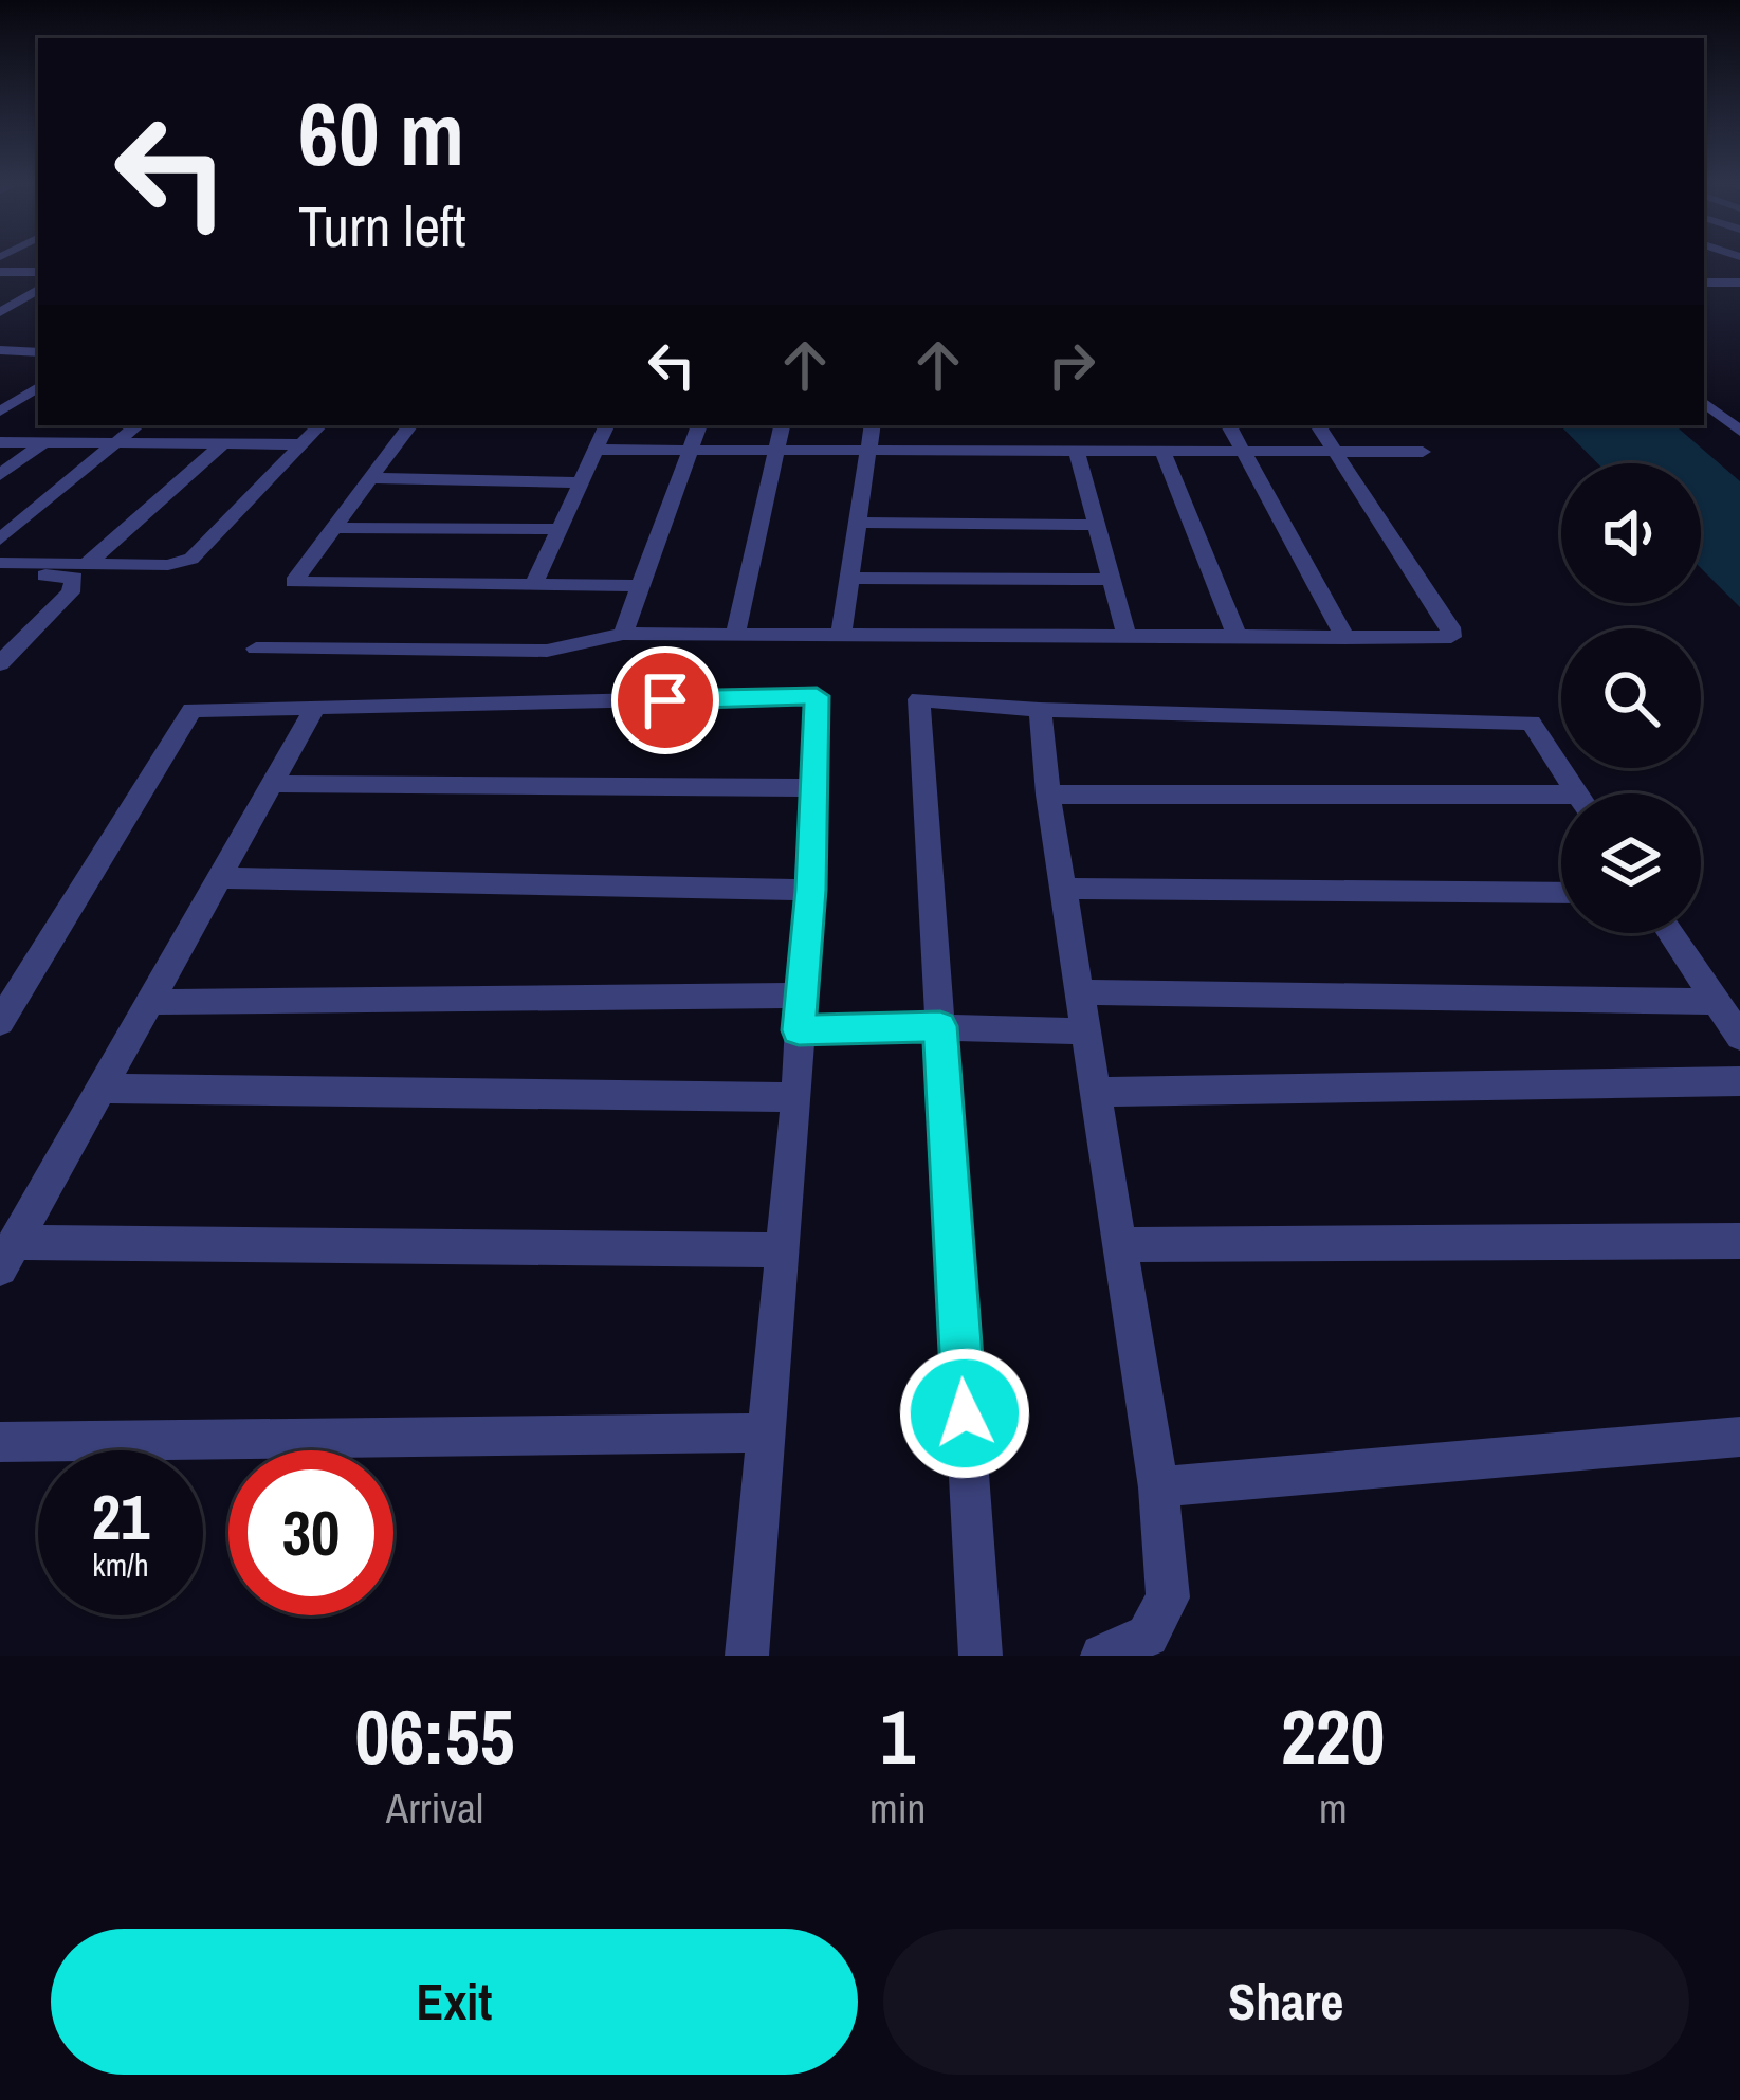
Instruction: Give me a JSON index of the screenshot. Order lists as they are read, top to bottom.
{
  "page": {
    "turn": ["60 m", "Turn left"],
    "speed": "21 km/h",
    "limit": "30",
    "eta": [
      "06:55",
      "Arrival",
      "1",
      "min",
      "220",
      "m"
    ],
    "buttons": ["Exit", "Share"]
  }
}
